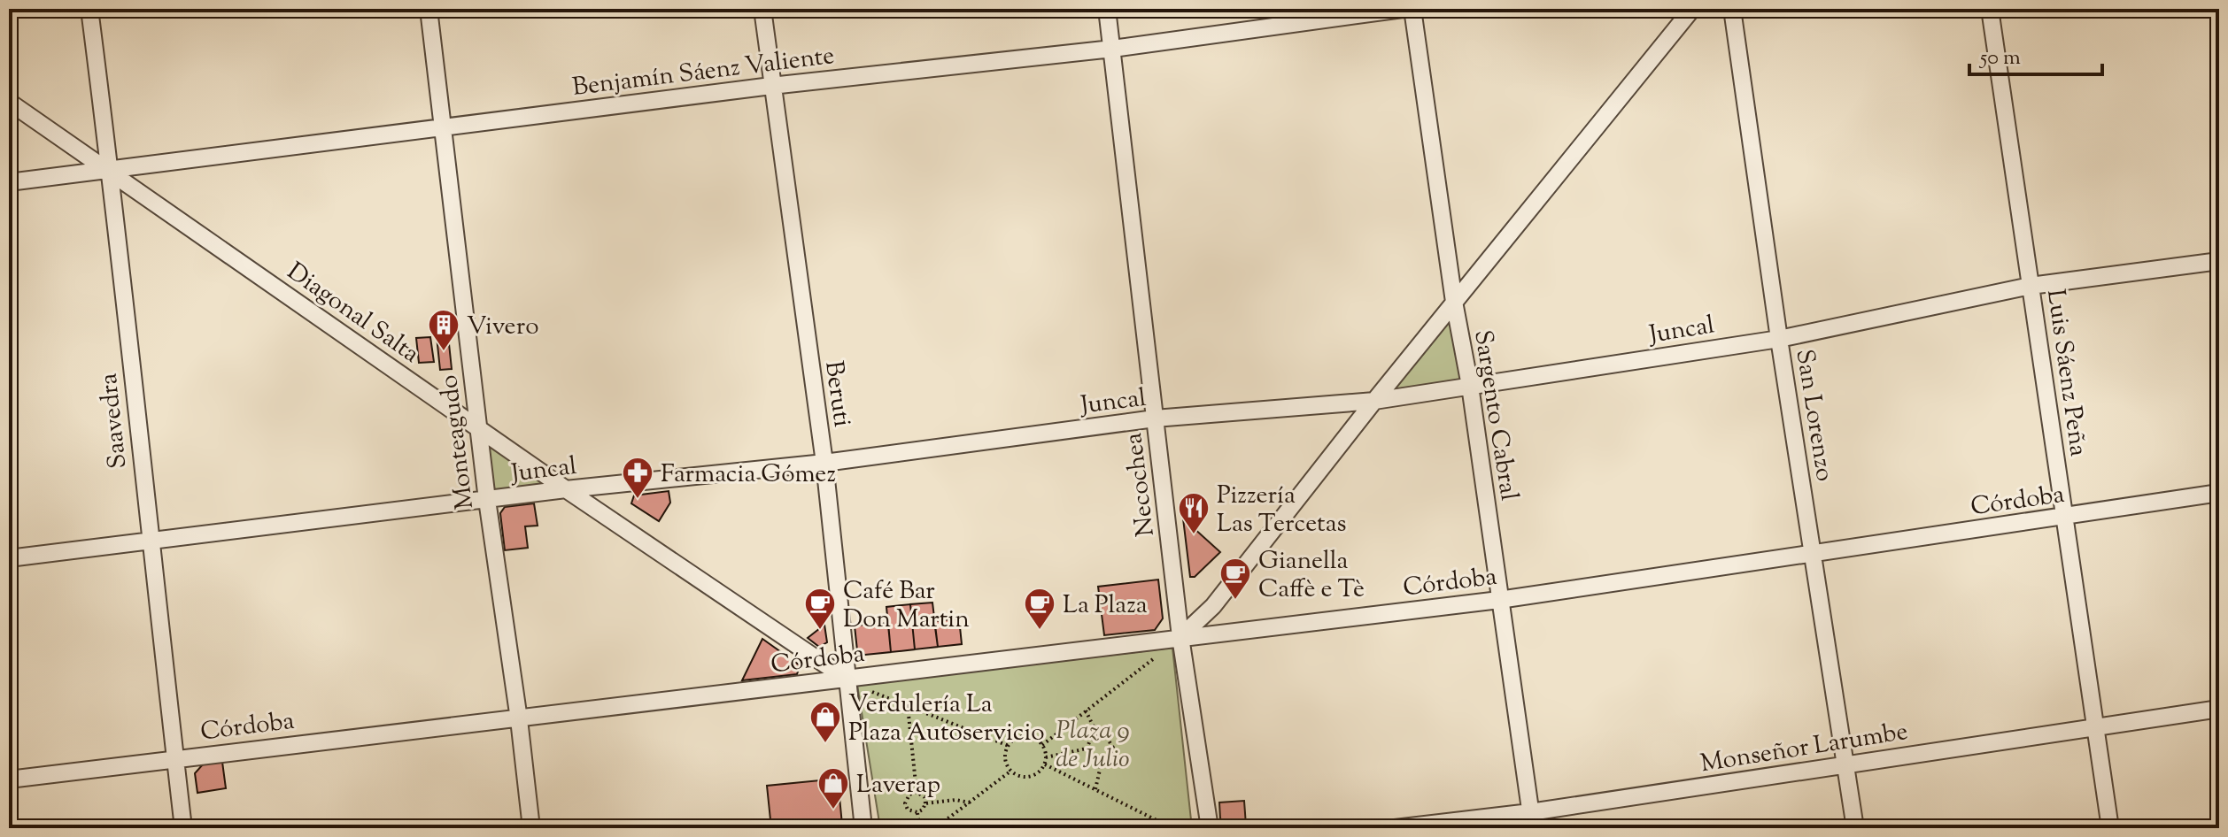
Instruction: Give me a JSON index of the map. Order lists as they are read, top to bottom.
{
  "streets": {
    "street": [
      "Benjamín Sáenz Valiente",
      "Diagonal Salta",
      "Juncal",
      "Luis Sáenz Peña",
      "Beruti",
      "Sargento Cabral",
      "San Lorenzo",
      "Saavedra",
      "Monteagudo",
      "Necochea",
      "Córdoba",
      "Monseñor Larumbe"
    ]
  },
  "crossings": [
    ["Benjamín Sáenz Valiente", "Diagonal Salta"],
    ["Benjamín Sáenz Valiente", "Beruti"],
    ["Benjamín Sáenz Valiente", "Saavedra"],
    ["Benjamín Sáenz Valiente", "Monteagudo"],
    ["Benjamín Sáenz Valiente", "Necochea"],
    ["Diagonal Salta", "Juncal"],
    ["Diagonal Salta", "Beruti"],
    ["Diagonal Salta", "Saavedra"],
    ["Diagonal Salta", "Monteagudo"],
    ["Diagonal Salta", "Córdoba"],
    ["Juncal", "Luis Sáenz Peña"],
    ["Juncal", "Beruti"],
    ["Juncal", "Sargento Cabral"],
    ["Juncal", "San Lorenzo"],
    ["Juncal", "Saavedra"],
    ["Juncal", "Monteagudo"],
    ["Juncal", "Necochea"],
    ["Luis Sáenz Peña", "Córdoba"],
    ["Luis Sáenz Peña", "Monseñor Larumbe"],
    ["Beruti", "Córdoba"],
    ["Sargento Cabral", "Córdoba"],
    ["Sargento Cabral", "Monseñor Larumbe"],
    ["San Lorenzo", "Córdoba"],
    ["San Lorenzo", "Monseñor Larumbe"],
    ["Saavedra", "Córdoba"],
    ["Monteagudo", "Córdoba"],
    ["Necochea", "Córdoba"]
  ],
  "parks": ["Plaza 9 de Julio"],
  "places": {
    "building": ["Vivero"],
    "pharmacy": ["Farmacia Gómez"],
    "restaurant": ["Pizzería Las Tercetas"],
    "cafe": ["Gianella Caffè e Tè", "Café Bar Don Martin", "La Plaza"],
    "shop": ["Verdulería La Plaza Autoservicio", "Laverap"]
  },
  "scale_bar": "50 m"
}
